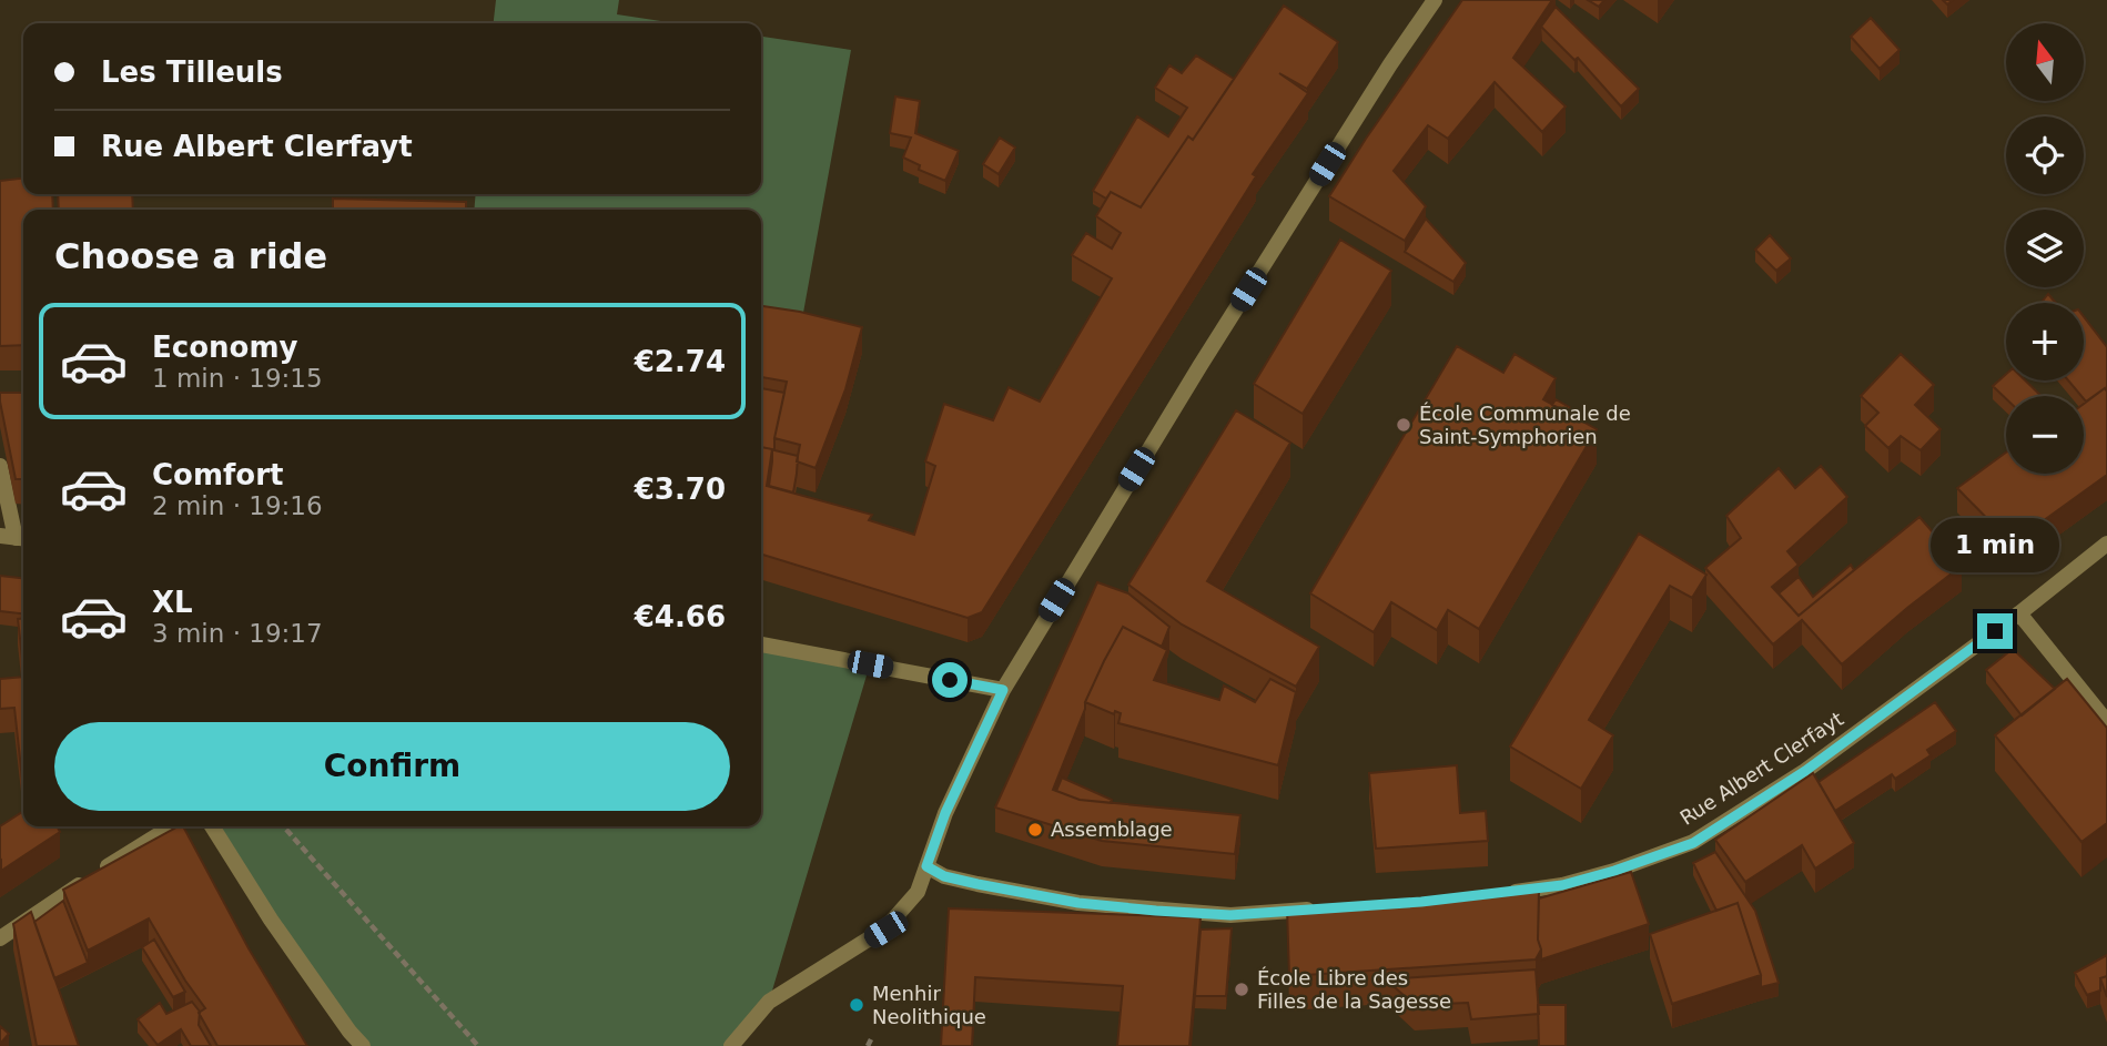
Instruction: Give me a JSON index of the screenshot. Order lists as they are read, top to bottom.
{
  "streets": {
    "street": ["Rue Albert Clerfayt"]
  },
  "places": [
    "École Communale de Saint-Symphorien",
    "Assemblage",
    "École Libre des Filles de la Sagesse",
    "Menhir Neolithique"
  ],
  "north": "top",
  "page": {
    "map_buttons": ["+", "−"],
    "banner": ["Les Tilleuls", "Rue Albert Clerfayt"],
    "heading": "Choose a ride",
    "list": [
      {
        "name": "Economy",
        "note": "1 min · 19:15",
        "value": "€2.74"
      },
      {
        "name": "Comfort",
        "note": "2 min · 19:16",
        "value": "€3.70"
      },
      {
        "name": "XL",
        "note": "3 min · 19:17",
        "value": "€4.66"
      }
    ],
    "bubble": "1 min",
    "buttons": "Confirm"
  }
}
